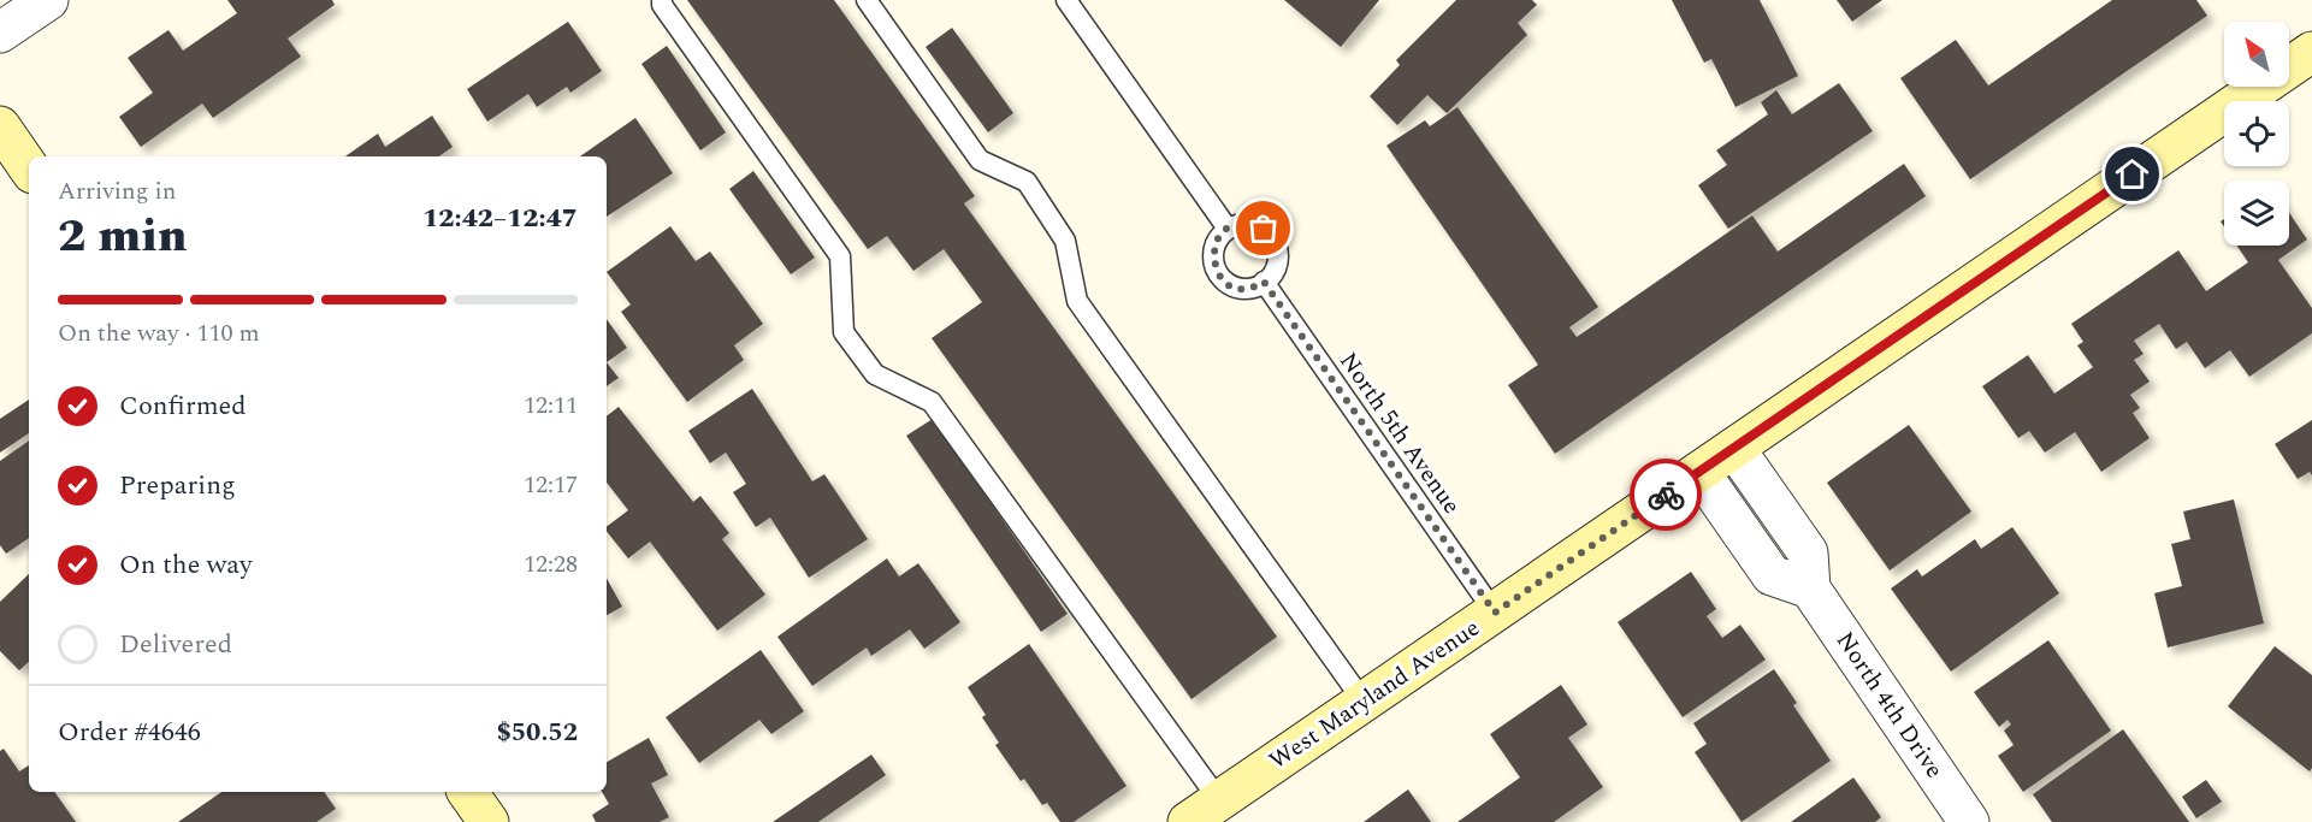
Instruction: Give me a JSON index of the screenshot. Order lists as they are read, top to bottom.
{
  "streets": {
    "street": ["West Maryland Avenue", "North 4th Drive"],
    "lane": ["North 5th Avenue"]
  },
  "crossings": [
    ["North 5th Avenue", "West Maryland Avenue"]
  ],
  "north": "top left",
  "page": {
    "heading": ["2 min", "Arriving in", "12:42–12:47"],
    "panel": ["Order #4646", "$50.52"],
    "bar": "On the way · 110 m",
    "list": [
      ["Confirmed", "12:11"],
      ["Preparing", "12:17"],
      ["On the way", "12:28"],
      "Delivered"
    ]
  }
}
